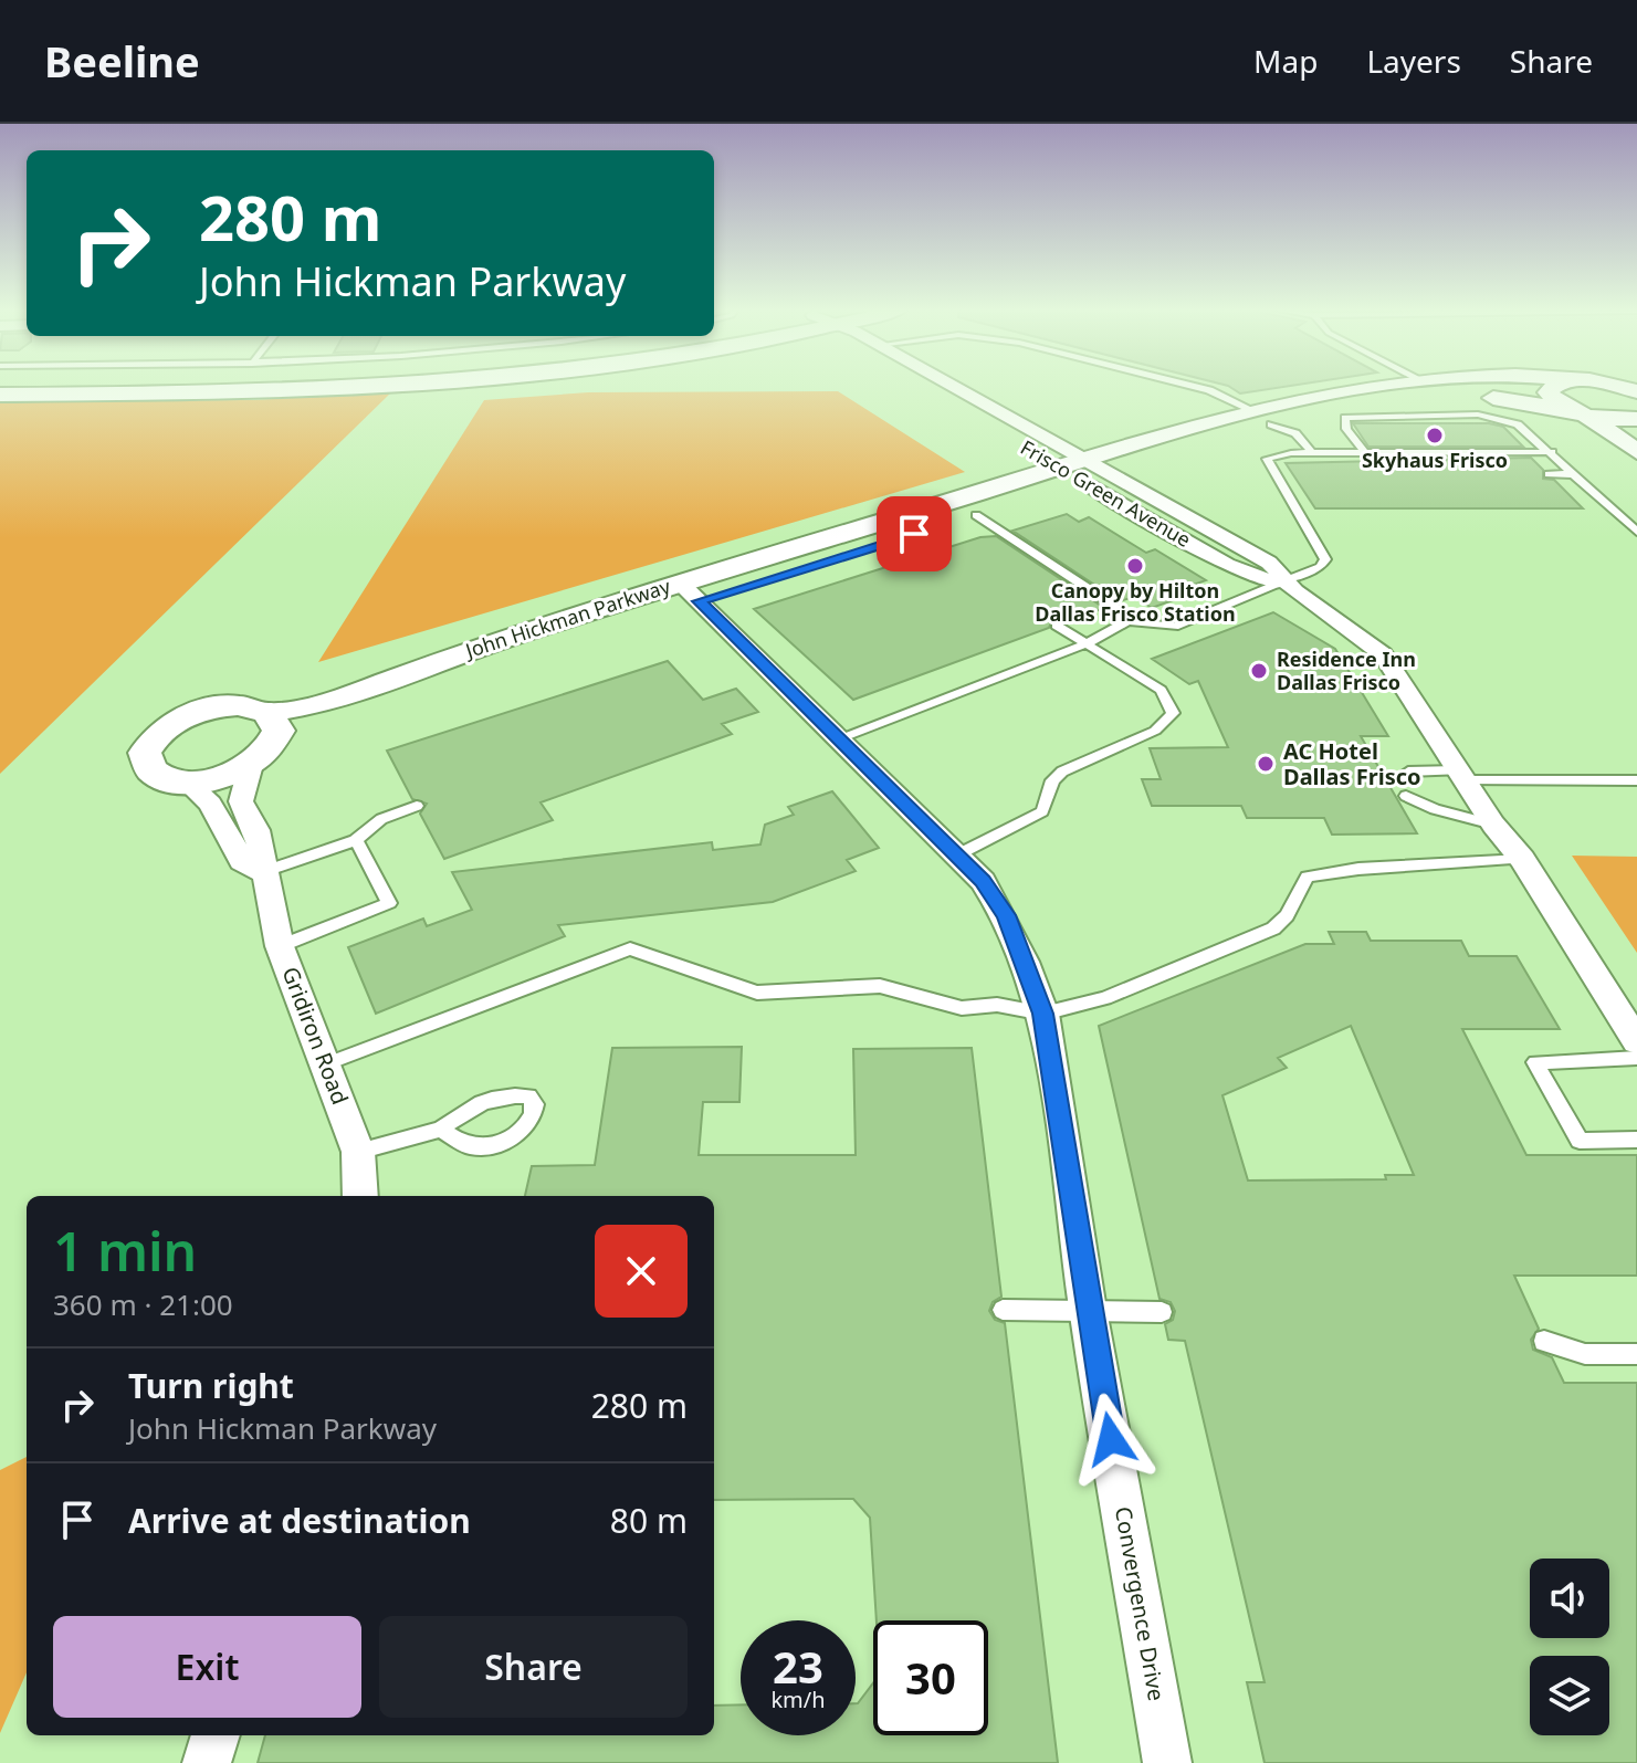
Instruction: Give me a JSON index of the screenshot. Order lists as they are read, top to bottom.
{
  "streets": {
    "street": [
      "Frisco Green Avenue",
      "John Hickman Parkway",
      "Gridiron Road",
      "Convergence Drive"
    ]
  },
  "crossings": [
    ["Frisco Green Avenue", "John Hickman Parkway"],
    ["John Hickman Parkway", "Convergence Drive"]
  ],
  "places": [
    "Skyhaus Frisco",
    "Canopy by Hilton Dallas Frisco Station",
    "Residence Inn Dallas Frisco",
    "AC Hotel Dallas Frisco"
  ],
  "page": {
    "header": "Beeline",
    "nav": ["Map", "Layers", "Share"],
    "turn": ["280 m", "John Hickman Parkway"],
    "heading": ["1 min", "360 m · 21:00"],
    "list": [
      {
        "name": "Turn right",
        "note": "John Hickman Parkway",
        "value": "280 m"
      },
      {
        "name": "Arrive at destination",
        "value": "80 m"
      }
    ],
    "buttons": ["Exit", "Share"],
    "speed": "23 km/h",
    "limit": "30"
  }
}
